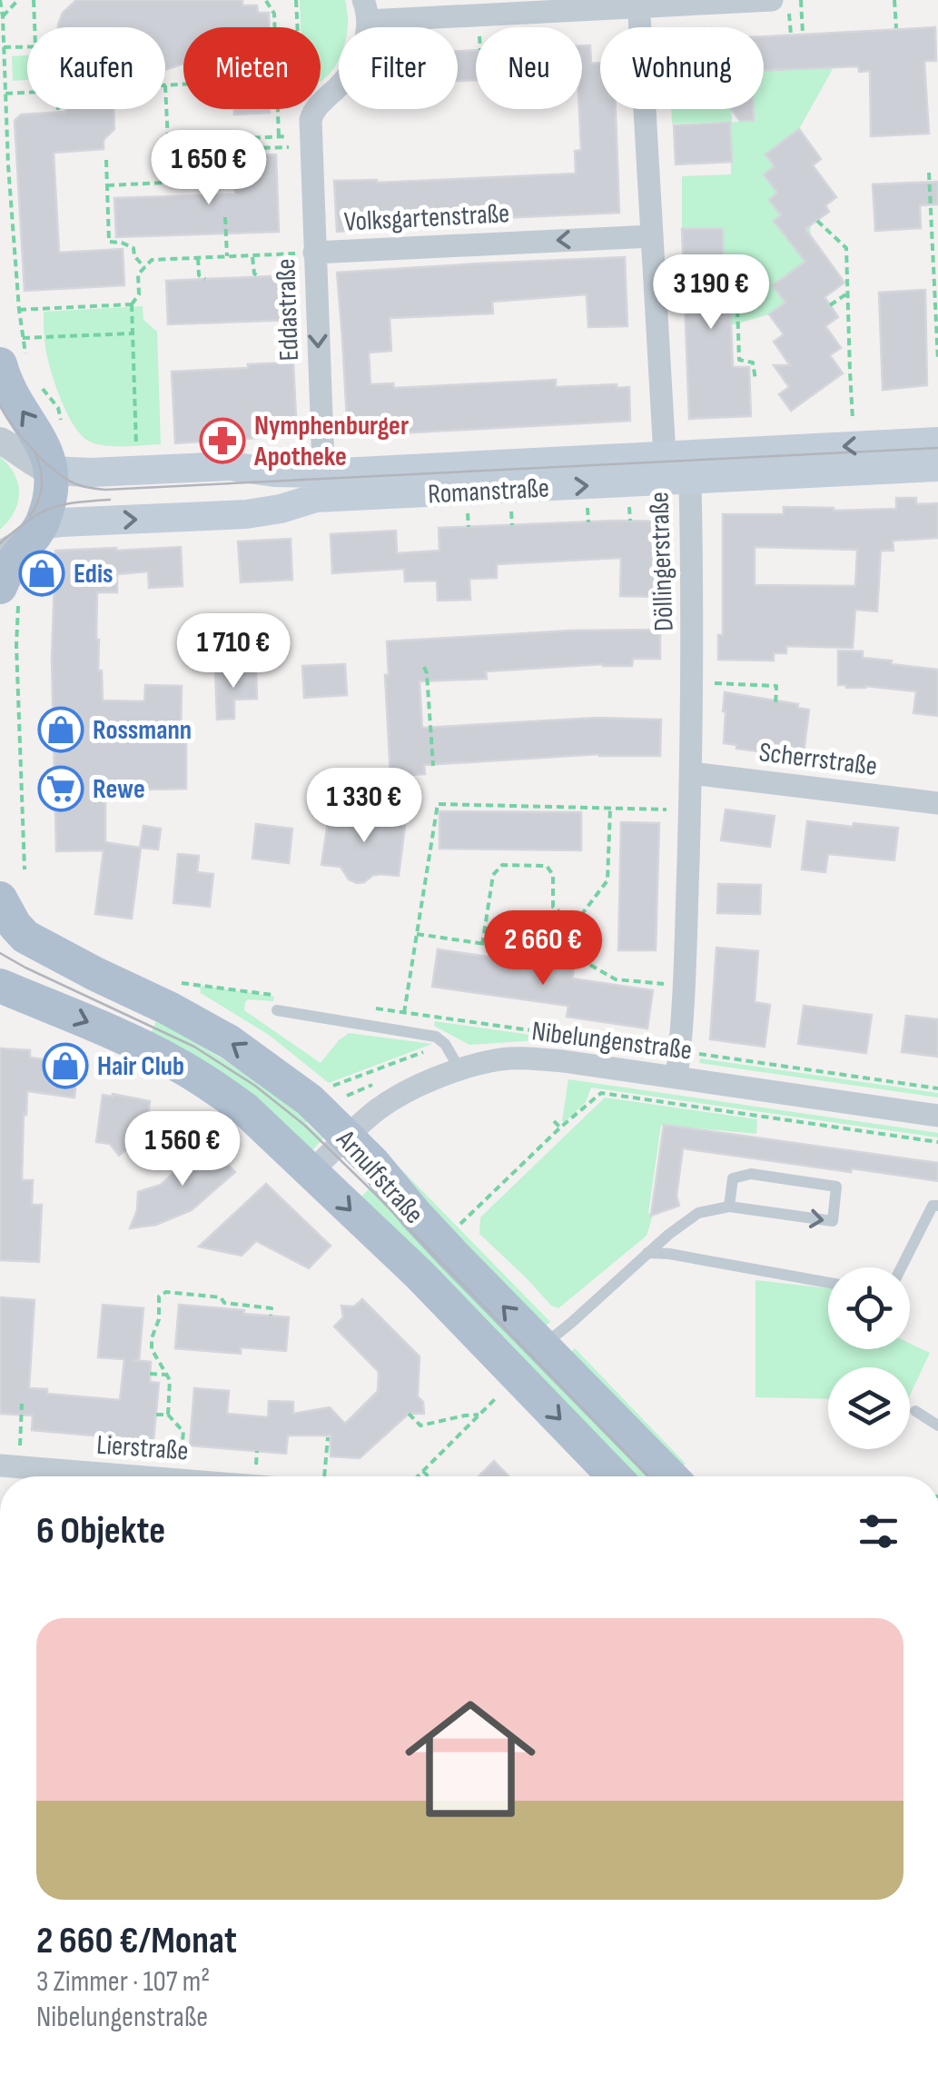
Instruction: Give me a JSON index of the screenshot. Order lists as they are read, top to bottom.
{
  "streets": {
    "main road": ["Romanstraße", "Arnulfstraße"],
    "street": [
      "Volksgartenstraße",
      "Eddastraße",
      "Döllingerstraße",
      "Scherrstraße",
      "Nibelungenstraße",
      "Lierstraße"
    ]
  },
  "crossings": [
    ["Volksgartenstraße", "Eddastraße"],
    ["Volksgartenstraße", "Döllingerstraße"],
    ["Eddastraße", "Romanstraße"],
    ["Romanstraße", "Döllingerstraße"],
    ["Döllingerstraße", "Scherrstraße"],
    ["Döllingerstraße", "Nibelungenstraße"],
    ["Nibelungenstraße", "Arnulfstraße"]
  ],
  "one_way": ["Volksgartenstraße", "Eddastraße"],
  "places": {
    "pharmacy": ["Nymphenburger Apotheke"],
    "shop": ["Edis", "Rossmann", "Hair Club"],
    "supermarket": ["Rewe"]
  },
  "page": {
    "chip": [
      "Kaufen",
      "Mieten",
      "Filter",
      "Neu",
      "Wohnung"
    ],
    "price": [
      "1 650 €",
      "3 190 €",
      "1 710 €",
      "1 330 €",
      "2 660 €",
      "1 560 €"
    ],
    "heading": "6 Objekte",
    "list": [
      {
        "name": "2 660 €/Monat",
        "note": "3 Zimmer · 107 m² · Nibelungenstraße"
      }
    ]
  }
}
